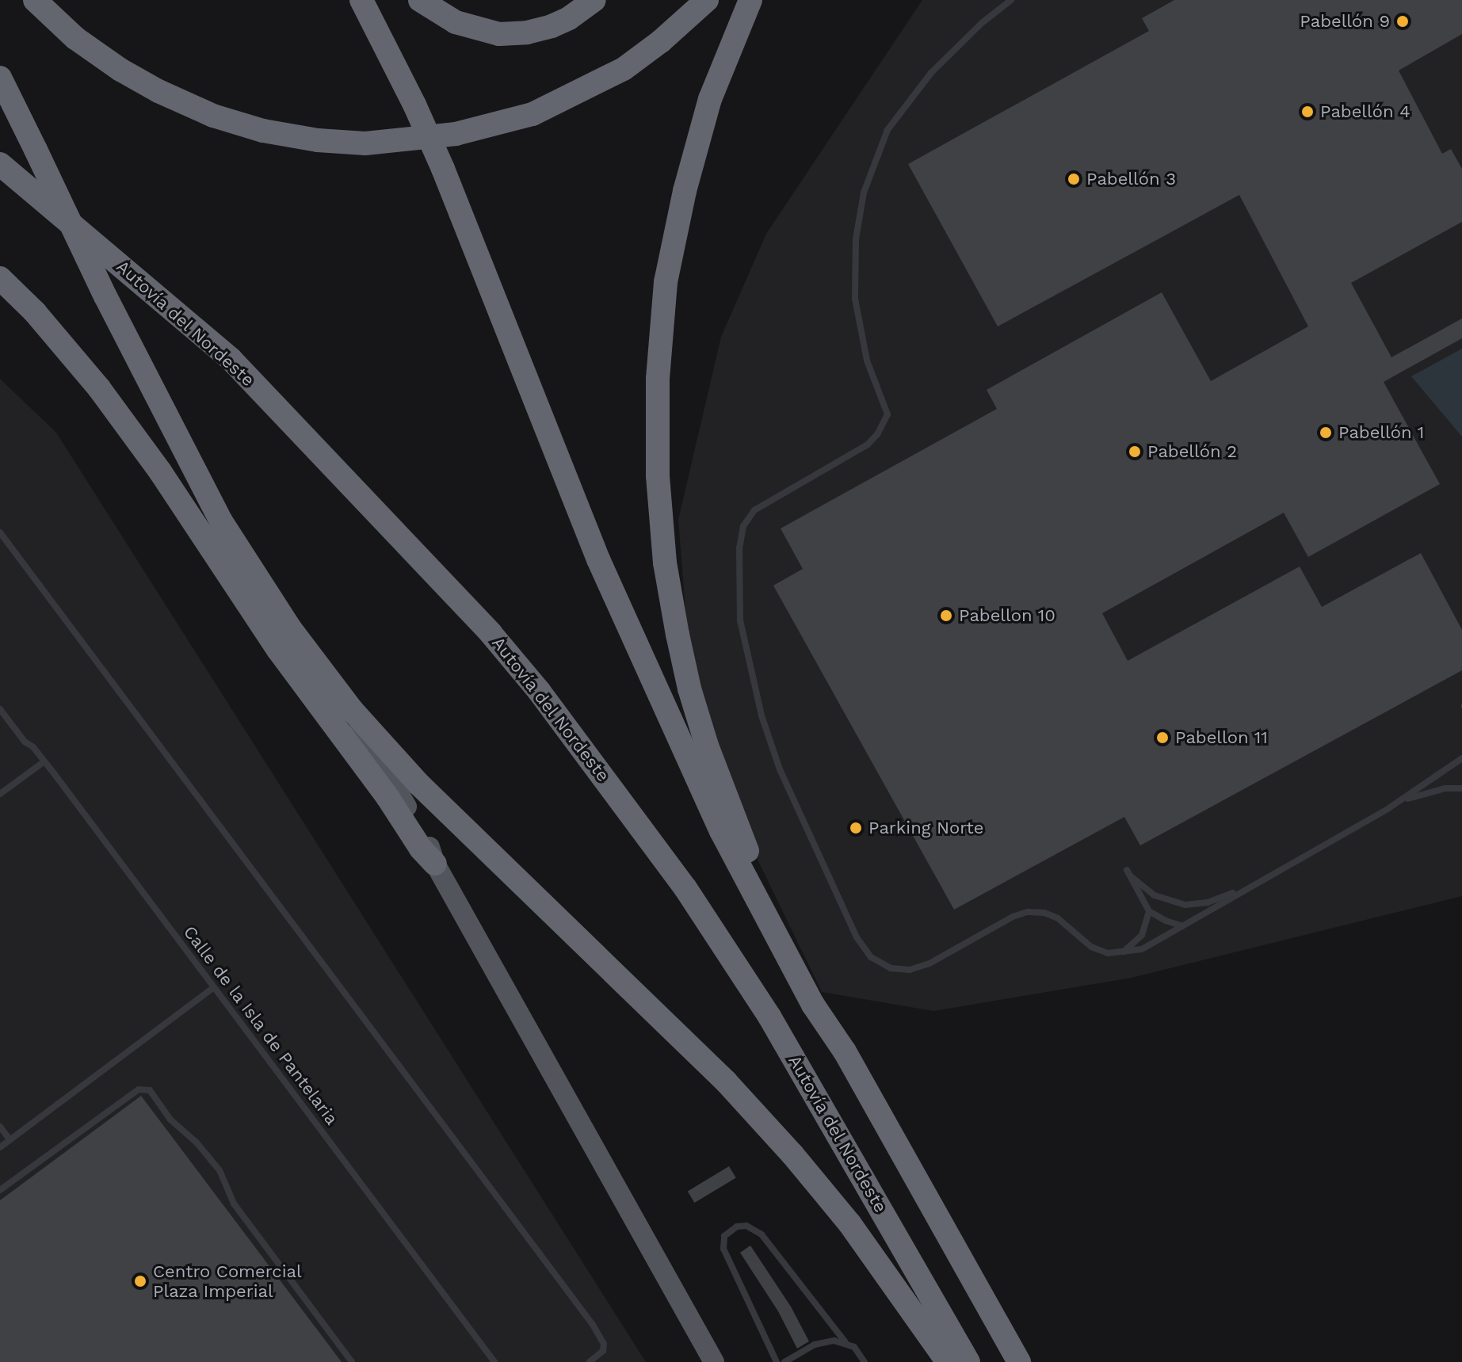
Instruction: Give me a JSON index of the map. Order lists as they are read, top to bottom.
{
  "streets": {
    "highway": ["Autovía del Nordeste"],
    "lane": ["Calle de la Isla de Pantelaria"]
  },
  "places": [
    "Pabellón 9",
    "Pabellón 4",
    "Pabellón 3",
    "Pabellón 1",
    "Pabellón 2",
    "Pabellon 10",
    "Pabellon 11",
    "Parking Norte",
    "Centro Comercial Plaza Imperial"
  ]
}
